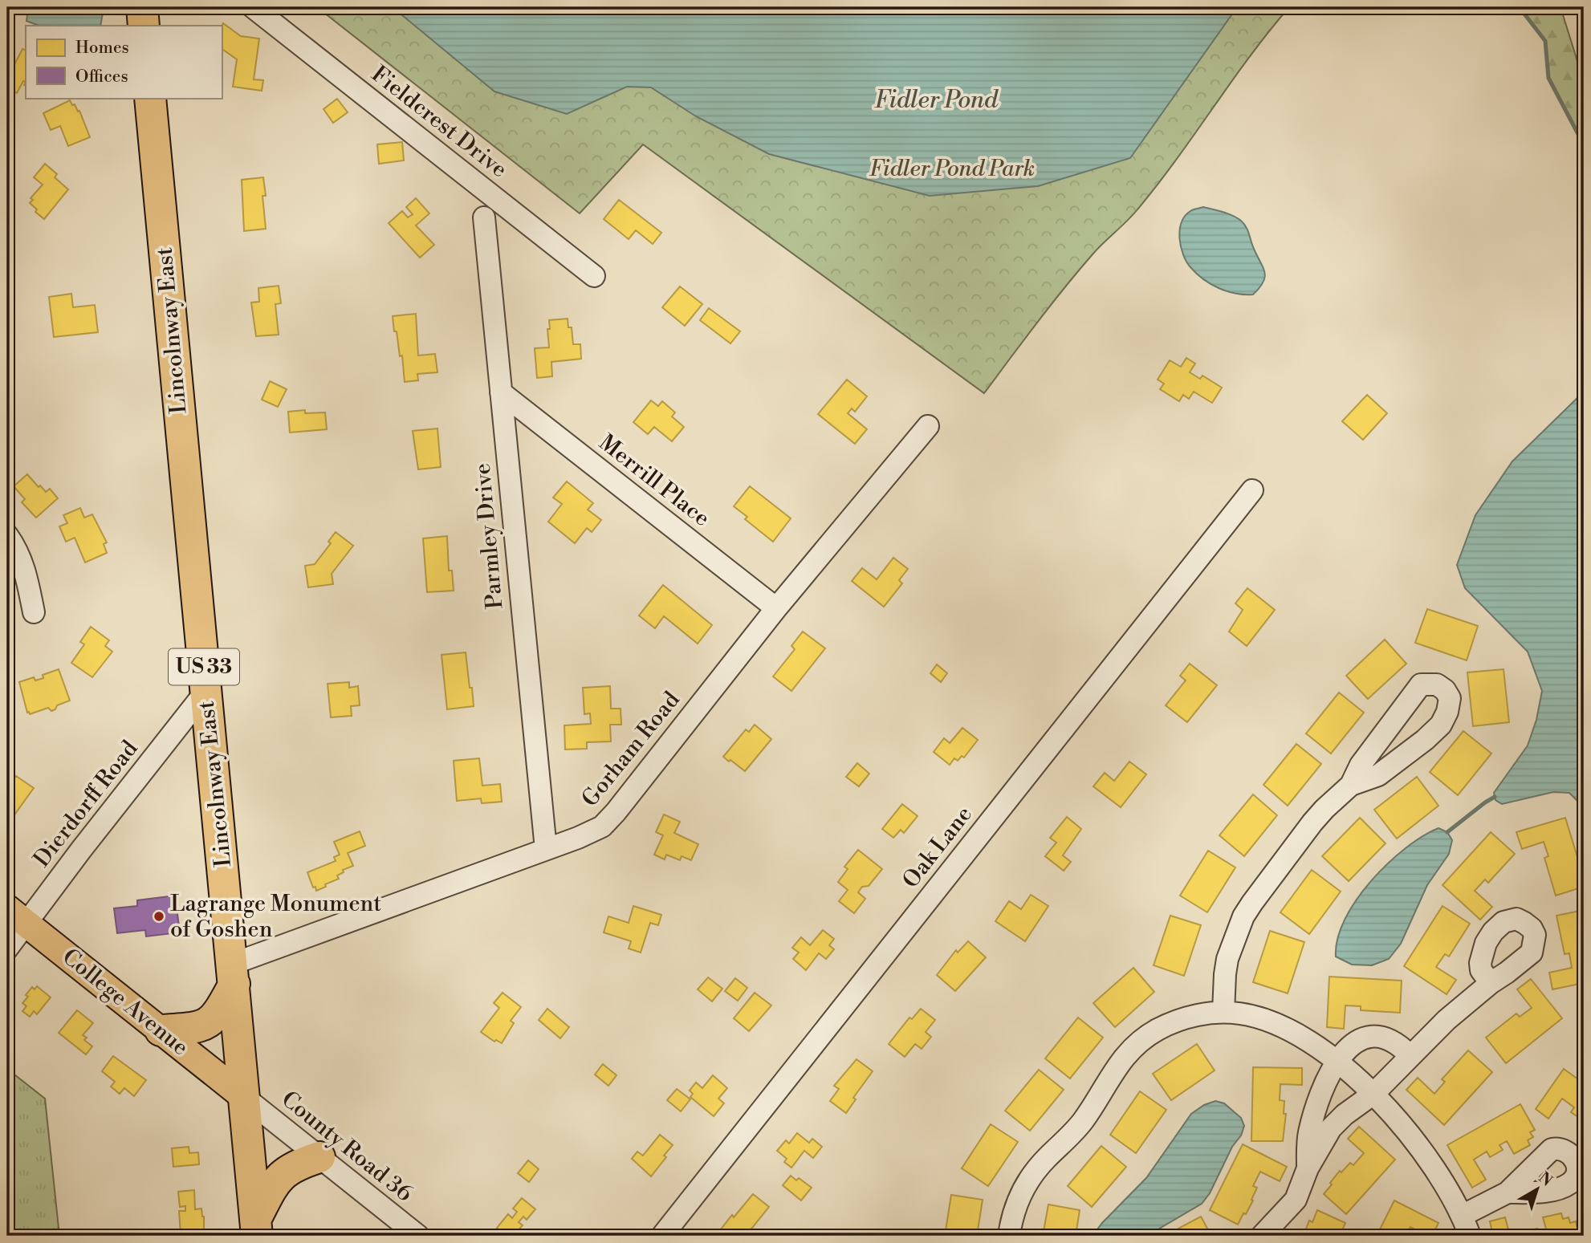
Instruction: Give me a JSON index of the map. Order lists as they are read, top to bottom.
{
  "streets": {
    "highway": ["Lincolnway East", "US 33"],
    "main road": ["College Avenue"],
    "street": [
      "Fieldcrest Drive",
      "Merrill Place",
      "Parmley Drive",
      "Gorham Road",
      "Dierdorff Road",
      "Oak Lane",
      "County Road 36"
    ]
  },
  "crossings": [
    ["Lincolnway East", "Gorham Road"],
    ["Lincolnway East", "Dierdorff Road"],
    ["Lincolnway East", "College Avenue"],
    ["Lincolnway East", "County Road 36"],
    ["Merrill Place", "Parmley Drive"],
    ["Merrill Place", "Gorham Road"],
    ["Parmley Drive", "Gorham Road"],
    ["Dierdorff Road", "College Avenue"],
    ["College Avenue", "County Road 36"]
  ],
  "water": ["Fidler Pond"],
  "parks": ["Fidler Pond Park"],
  "places": ["Lagrange Monument of Goshen"],
  "legend": ["Homes", "Offices"],
  "north": "top right"
}
